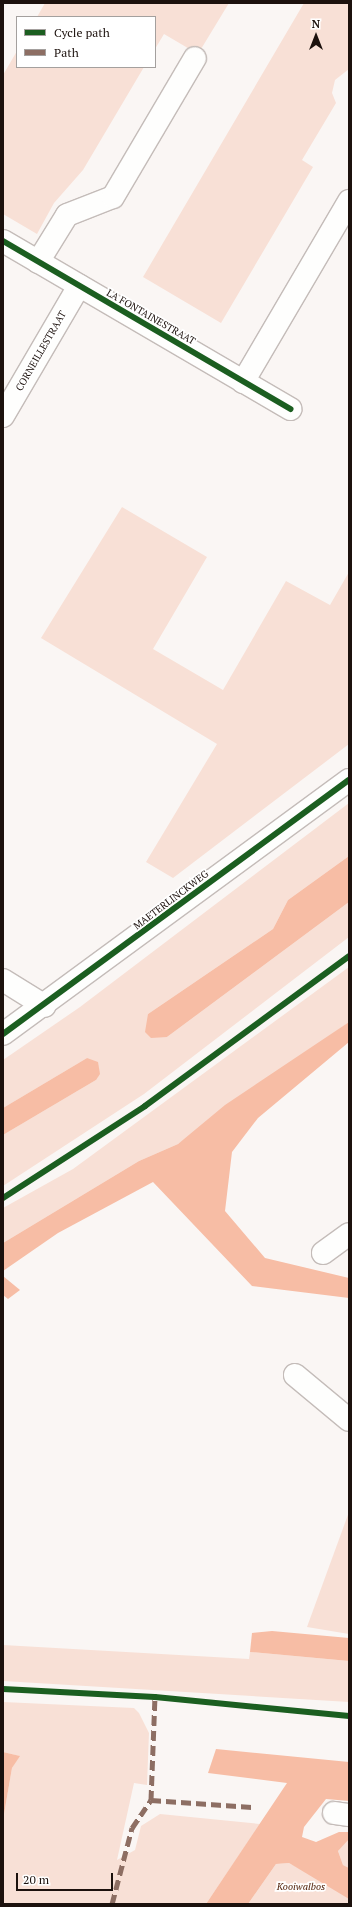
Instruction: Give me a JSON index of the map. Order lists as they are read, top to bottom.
{
  "streets": {
    "street": ["LA FONTAINESTRAAT", "CORNEILLESTRAAT", "MAETERLINCKWEG"]
  },
  "crossings": [
    ["LA FONTAINESTRAAT", "CORNEILLESTRAAT"]
  ],
  "parks": ["Kooiwalbos"],
  "legend": ["Cycle path", "Path"],
  "scale_bar": "20 m",
  "north": "top"
}
